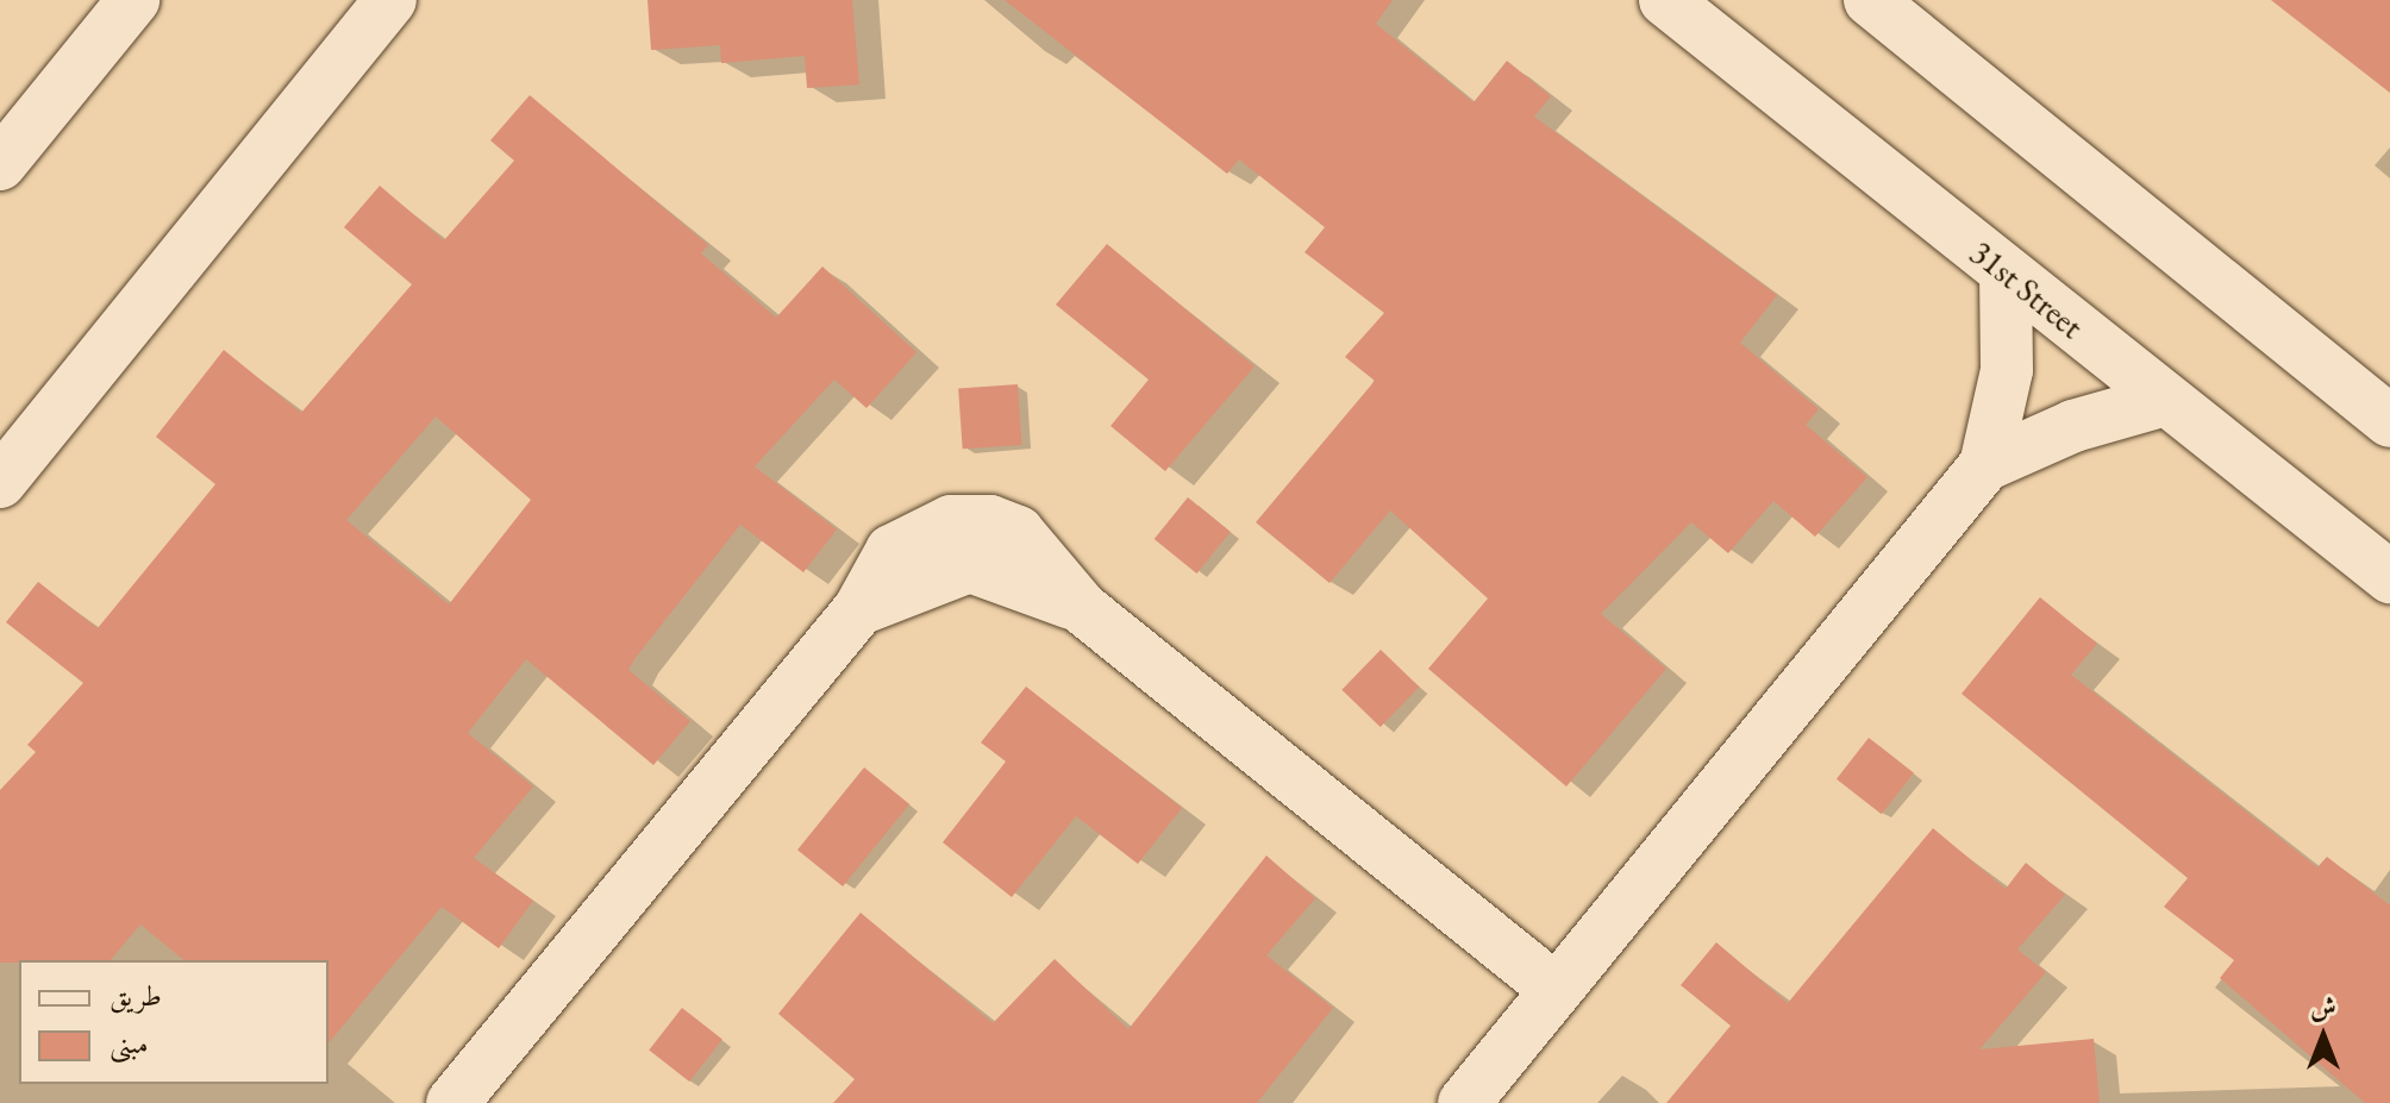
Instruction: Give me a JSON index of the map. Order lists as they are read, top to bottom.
{
  "streets": {
    "street": ["31st Street"]
  },
  "legend": ["طريق", "مبنى"],
  "north": "top"
}
